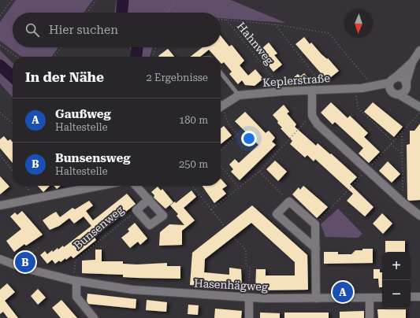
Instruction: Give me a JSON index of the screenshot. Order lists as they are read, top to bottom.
{
  "streets": {
    "street": ["Keplerstraße", "Bunsenweg", "Hasenhägweg"],
    "path": ["Hahnweg"]
  },
  "crossings": [
    ["Hahnweg", "Keplerstraße"],
    ["Bunsenweg", "Hasenhägweg"]
  ],
  "north": "bottom",
  "page": {
    "search": "Hier suchen",
    "heading": ["In der Nähe", "2 Ergebnisse"],
    "list": [
      {
        "mark": "A",
        "name": "Gaußweg",
        "note": "Haltestelle",
        "value": "180 m"
      },
      {
        "mark": "B",
        "name": "Bunsensweg",
        "note": "Haltestelle",
        "value": "250 m"
      }
    ],
    "pins": ["B", "A"],
    "map_buttons": ["+", "−"]
  }
}
